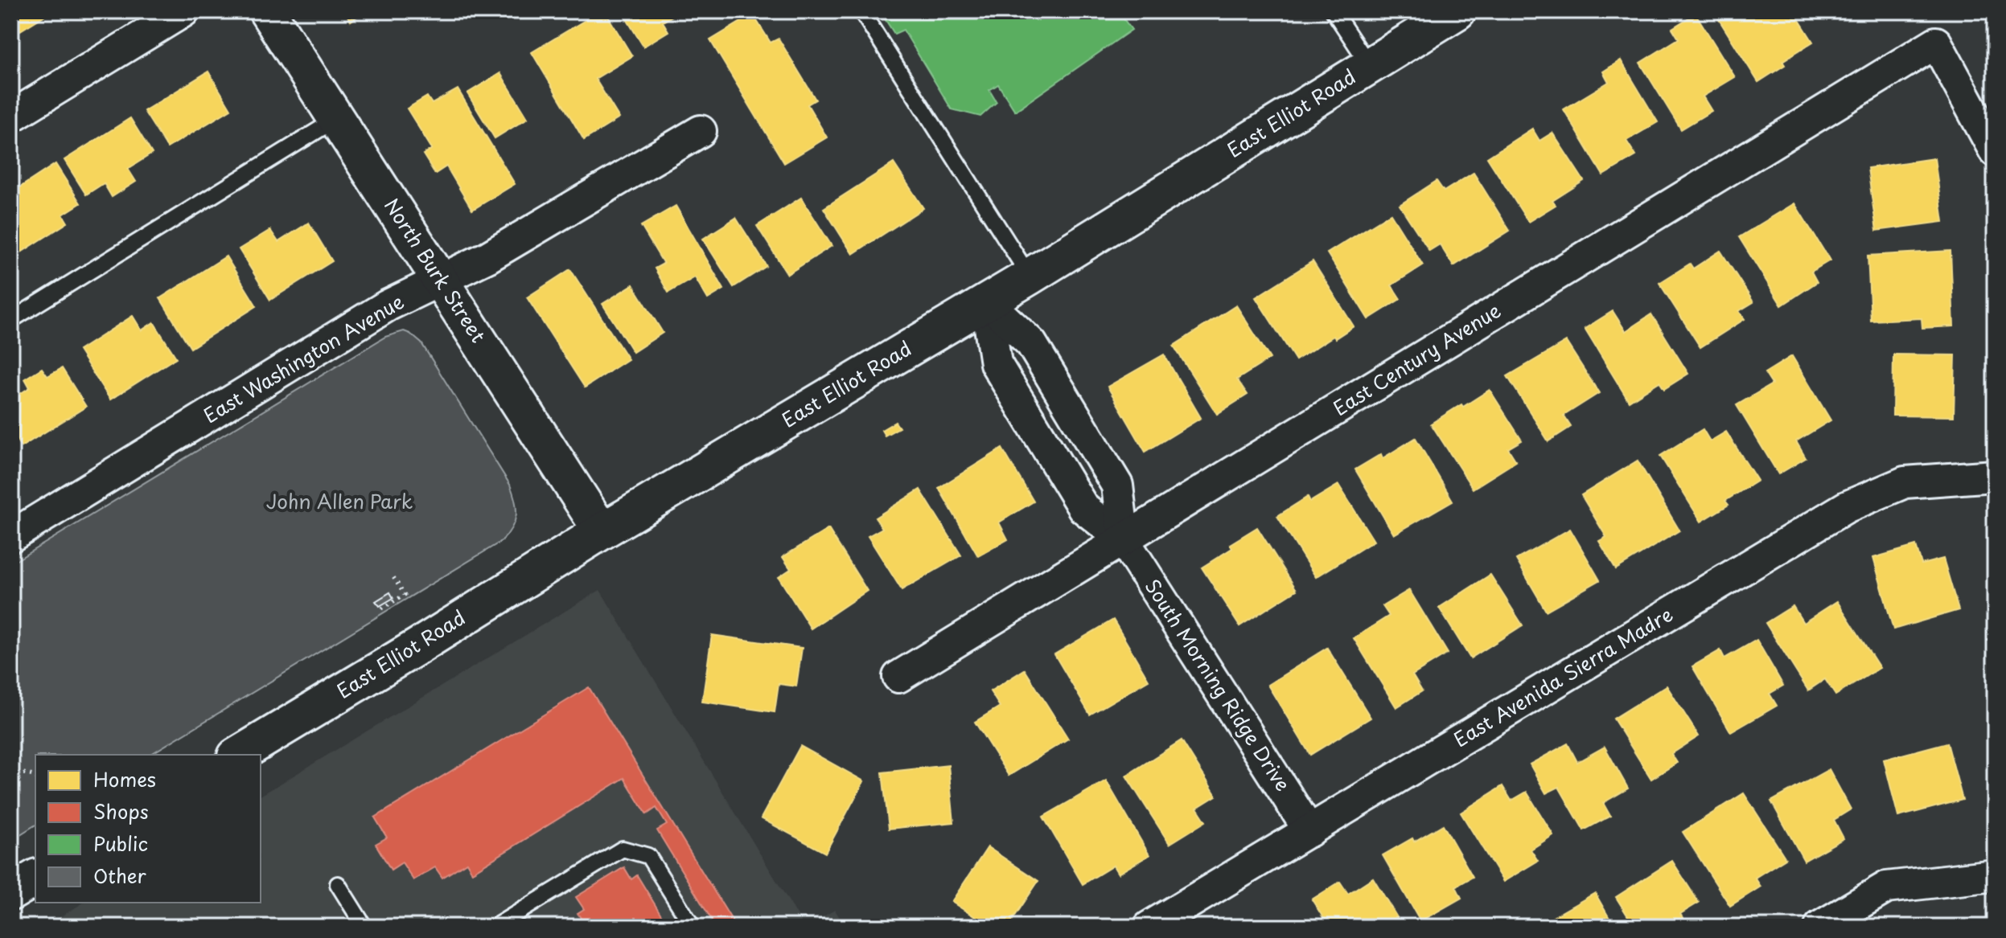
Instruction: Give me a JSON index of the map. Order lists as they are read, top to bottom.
{
  "streets": {
    "main road": ["East Elliot Road", "North Burk Street"],
    "street": [
      "East Washington Avenue",
      "East Century Avenue",
      "East Avenida Sierra Madre",
      "South Morning Ridge Drive"
    ]
  },
  "crossings": [
    ["East Elliot Road", "North Burk Street"],
    ["East Elliot Road", "South Morning Ridge Drive"],
    ["North Burk Street", "East Washington Avenue"],
    ["East Century Avenue", "South Morning Ridge Drive"],
    ["East Avenida Sierra Madre", "South Morning Ridge Drive"]
  ],
  "parks": ["John Allen Park"],
  "legend": [
    "Homes",
    "Shops",
    "Public",
    "Other"
  ]
}
